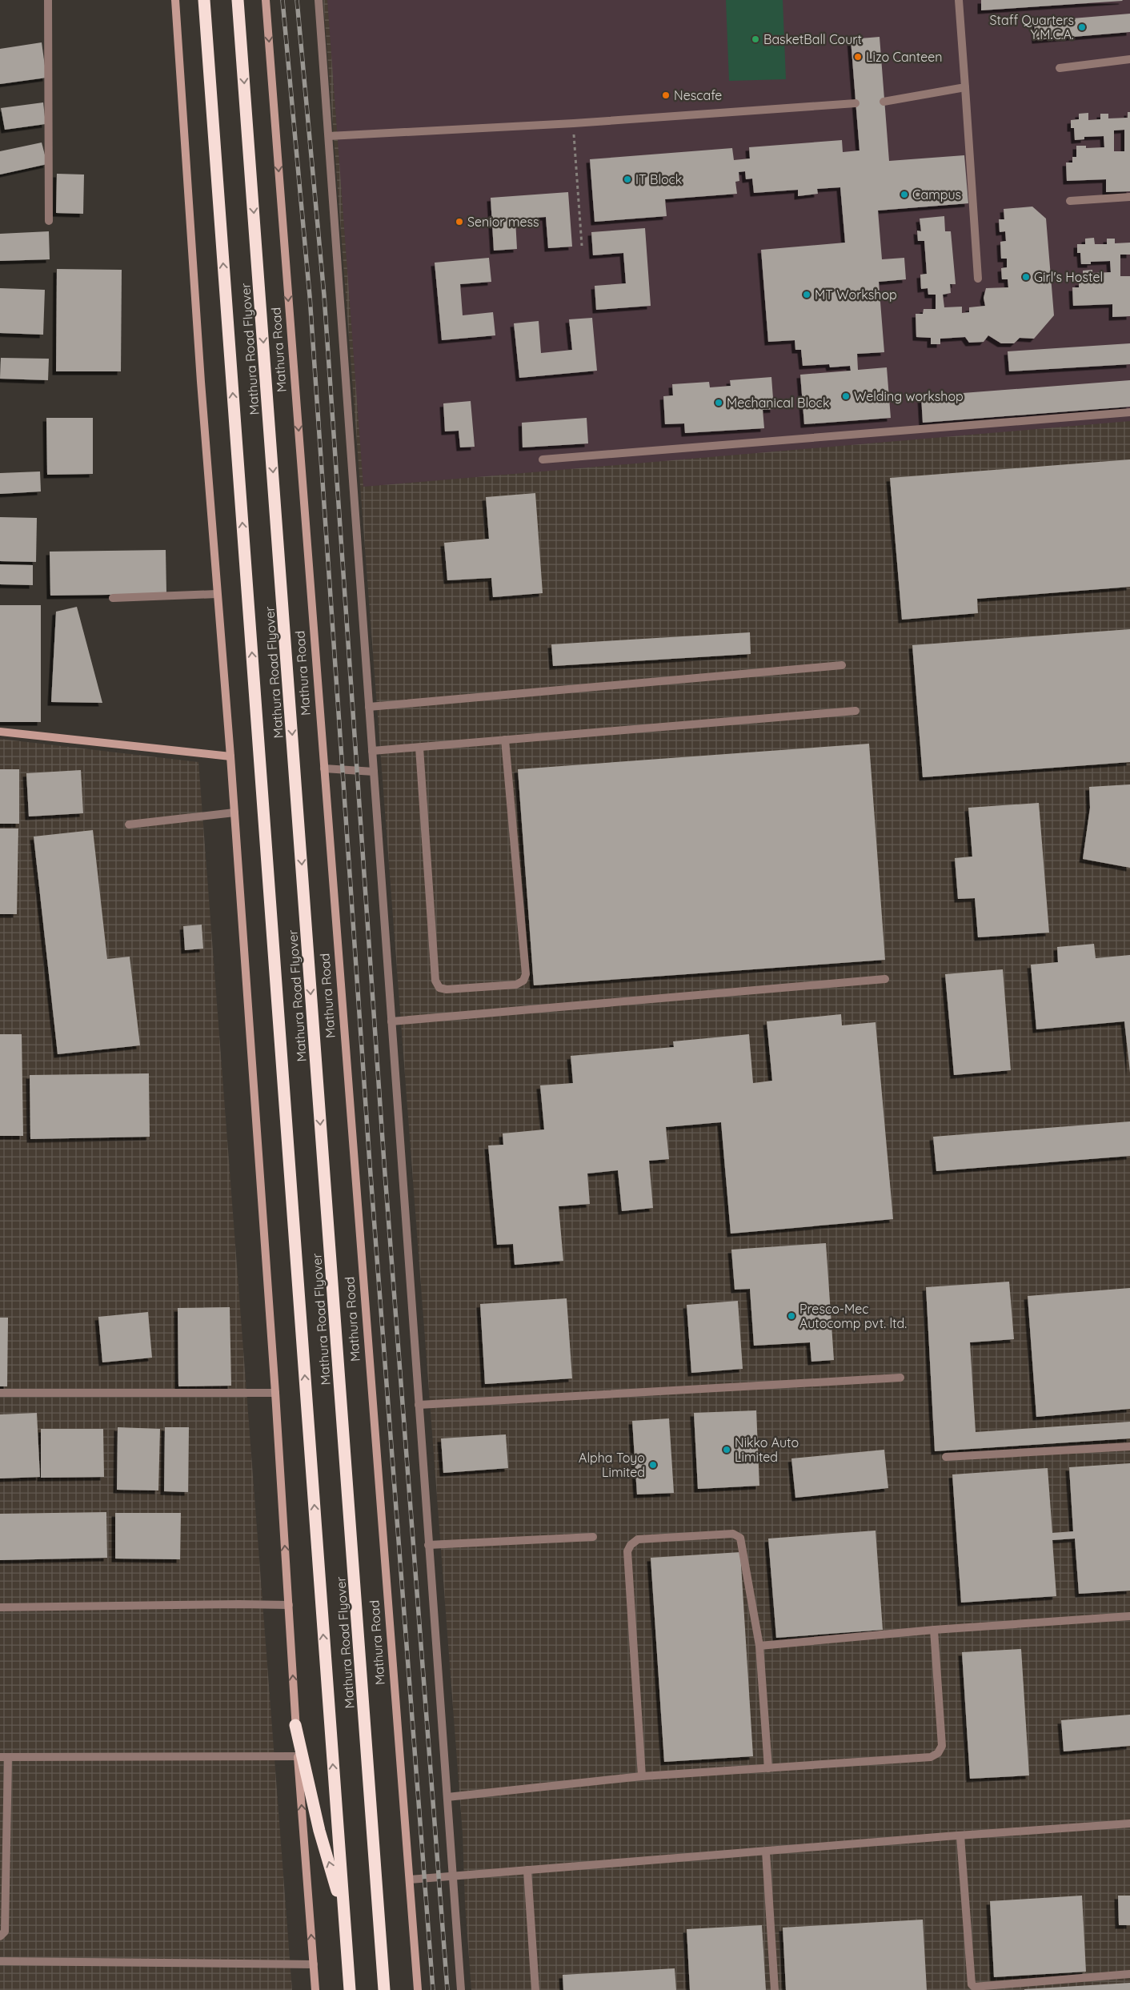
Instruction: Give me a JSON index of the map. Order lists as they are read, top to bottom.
{
  "streets": {
    "highway": ["Mathura Road Flyover"],
    "main road": ["Mathura Road"]
  },
  "one_way": ["Mathura Road"],
  "places": [
    "Staff Quarters Y.M.C.A.",
    "BasketBall Court",
    "Lizo Canteen",
    "Nescafe",
    "IT Block",
    "Campus",
    "Senior mess",
    "Girl's Hostel",
    "MT Workshop",
    "Welding workshop",
    "Mechanical Block",
    "Presco-Mec Autocomp pvt. ltd.",
    "Nikko Auto Limited",
    "Alpha Toyo Limited"
  ]
}
